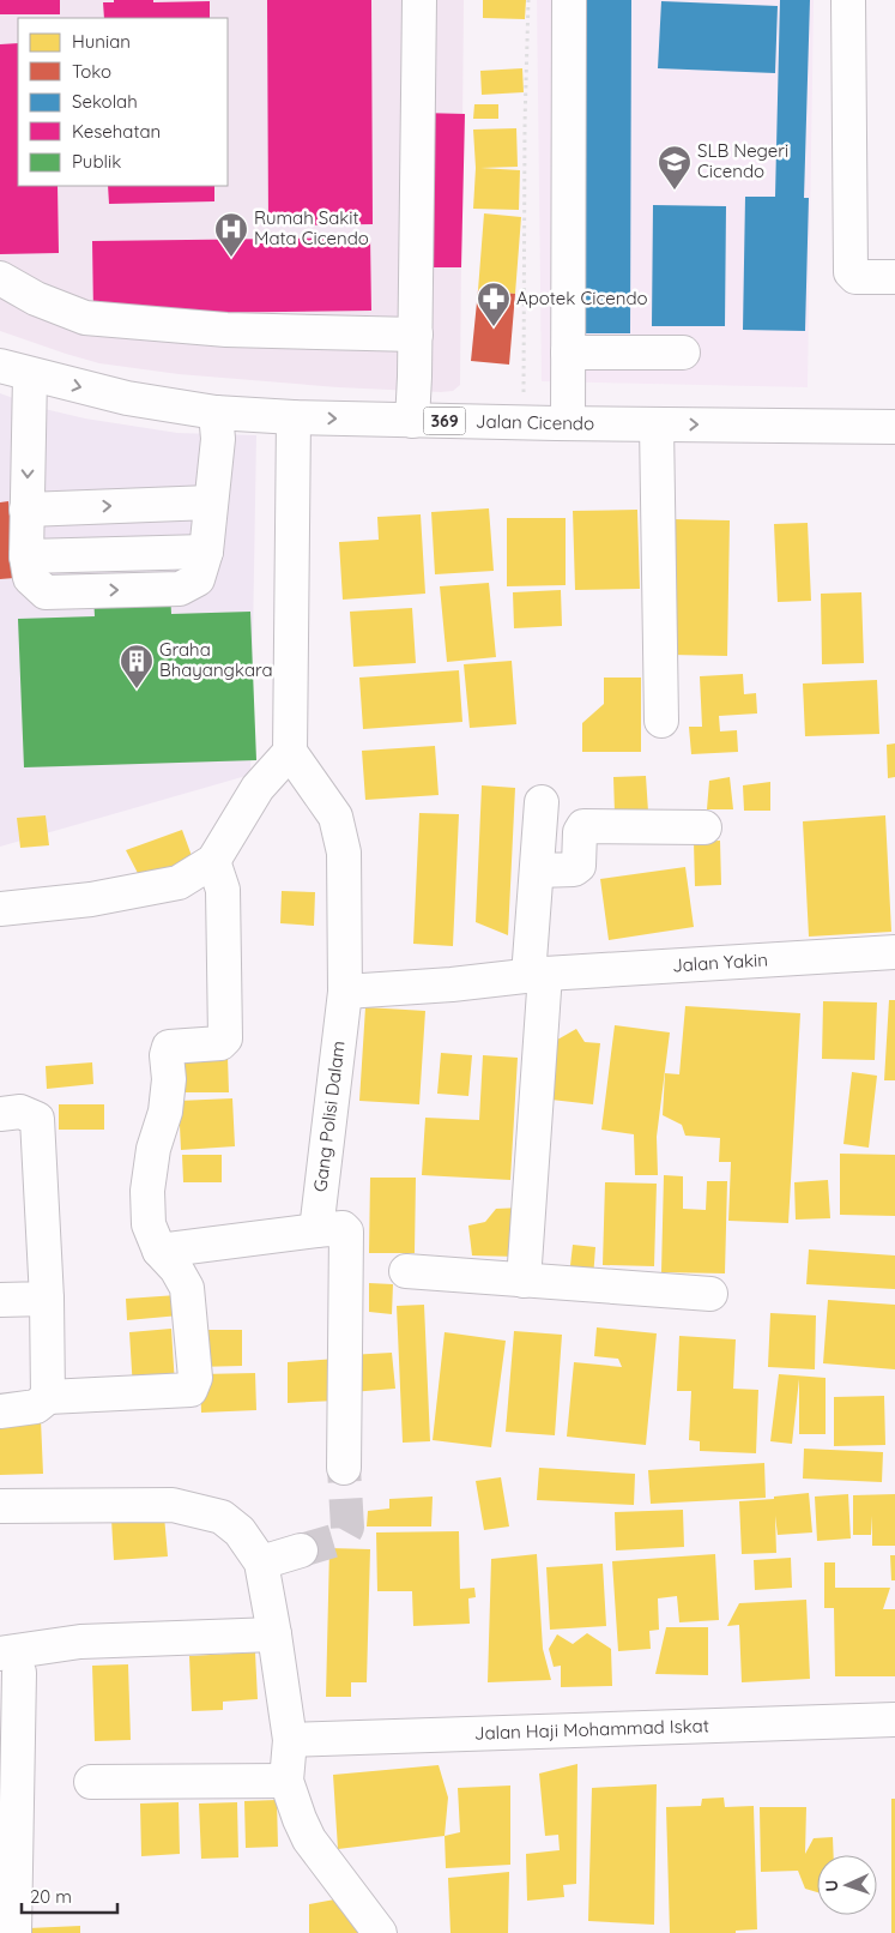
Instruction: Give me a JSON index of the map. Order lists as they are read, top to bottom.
{
  "streets": {
    "street": [
      "369",
      "Jalan Cicendo",
      "Jalan Yakin",
      "Gang Polisi Dalam",
      "Jalan Haji Mohammad Iskat"
    ]
  },
  "crossings": [
    ["Jalan Yakin", "Gang Polisi Dalam"]
  ],
  "places": {
    "school or university": ["SLB Negeri Cicendo"],
    "hospital": ["Rumah Sakit Mata Cicendo"],
    "pharmacy": ["Apotek Cicendo"],
    "building": ["Graha Bhayangkara"]
  },
  "legend": [
    "Hunian",
    "Toko",
    "Sekolah",
    "Kesehatan",
    "Publik"
  ],
  "scale_bar": "20 m",
  "north": "left"
}
